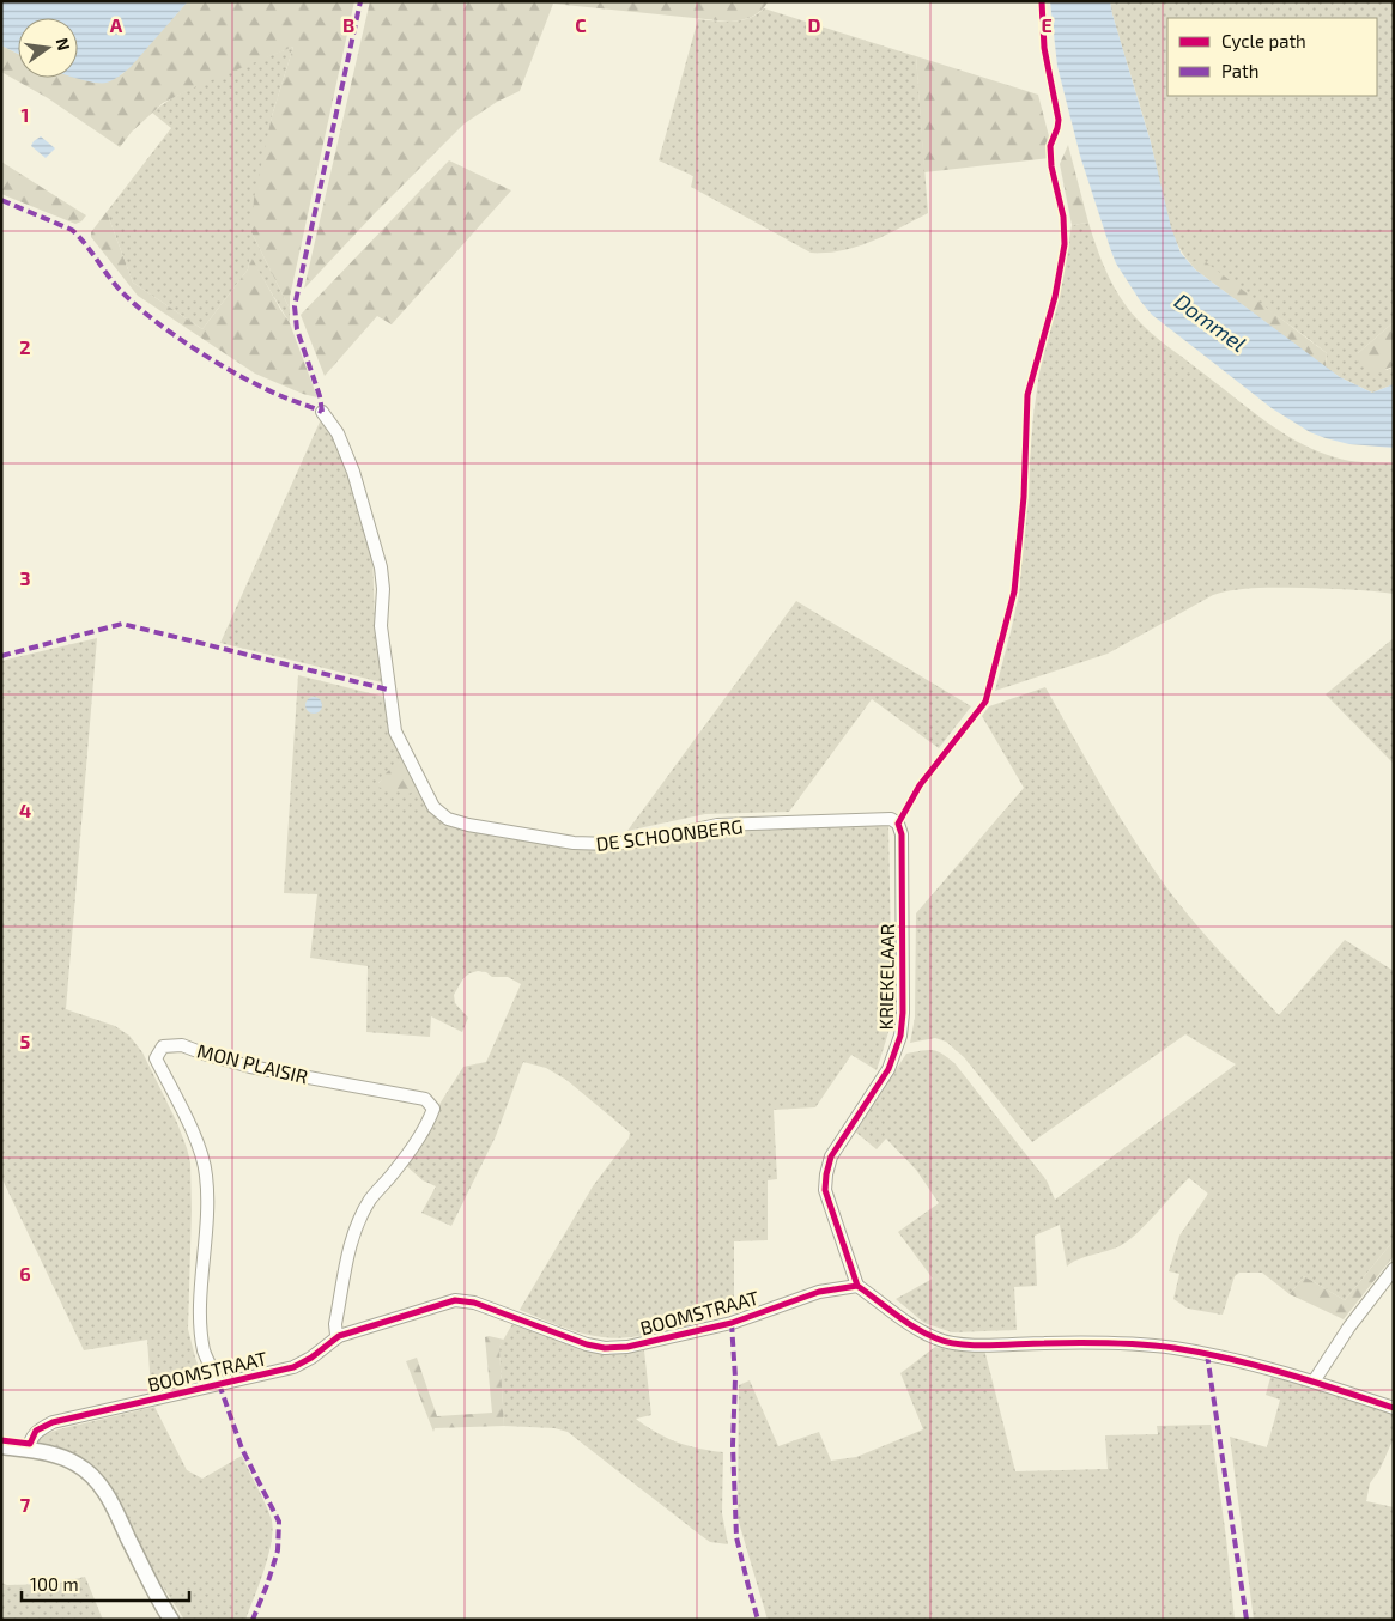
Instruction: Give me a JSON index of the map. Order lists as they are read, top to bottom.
{
  "streets": {
    "street": [
      "DE SCHOONBERG",
      "KRIEKELAAR",
      "MON PLAISIR",
      "BOOMSTRAAT"
    ]
  },
  "crossings": [
    ["DE SCHOONBERG", "KRIEKELAAR"],
    ["KRIEKELAAR", "BOOMSTRAAT"],
    ["MON PLAISIR", "BOOMSTRAAT"]
  ],
  "water": ["Dommel"],
  "legend": ["Cycle path", "Path"],
  "scale_bar": "100 m",
  "north": "right",
  "grid": {
    "columns": [
      "A",
      "B",
      "C",
      "D",
      "E"
    ],
    "rows": [
      "1",
      "2",
      "3",
      "4",
      "5",
      "6",
      "7"
    ]
  }
}
